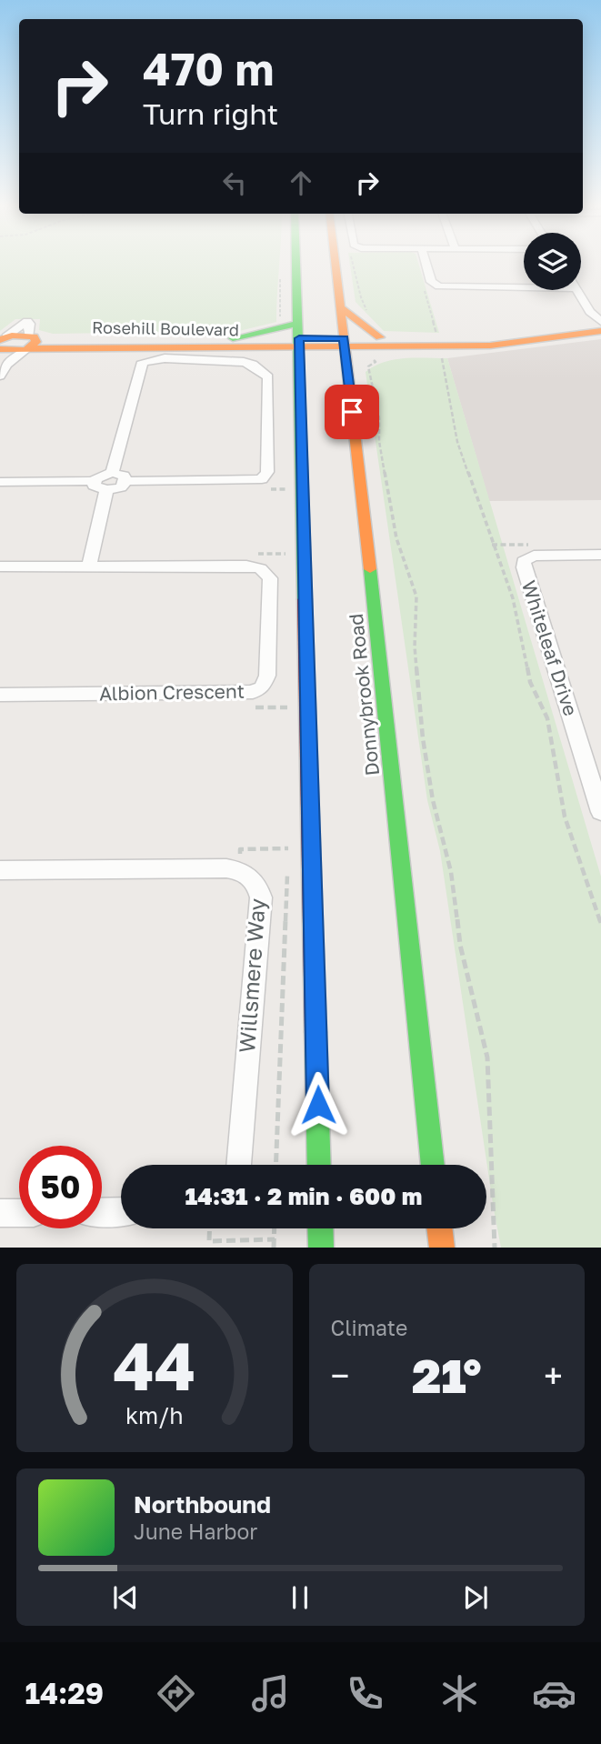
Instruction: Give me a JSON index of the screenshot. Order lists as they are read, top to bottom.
{
  "streets": {
    "main road": ["Rosehill Boulevard", "Donnybrook Road"],
    "street": ["Whiteleaf Drive", "Albion Crescent", "Willsmere Way"]
  },
  "page": {
    "turn": ["470 m", "Turn right"],
    "limit": "50",
    "trip": "14:31 · 2 min · 600 m",
    "tile": "Climate",
    "heat": ["−", "21°", "+"],
    "song": ["Northbound", "June Harbor"],
    "tabs": "14:29",
    "gauge": ["44", "km/h"]
  }
}
